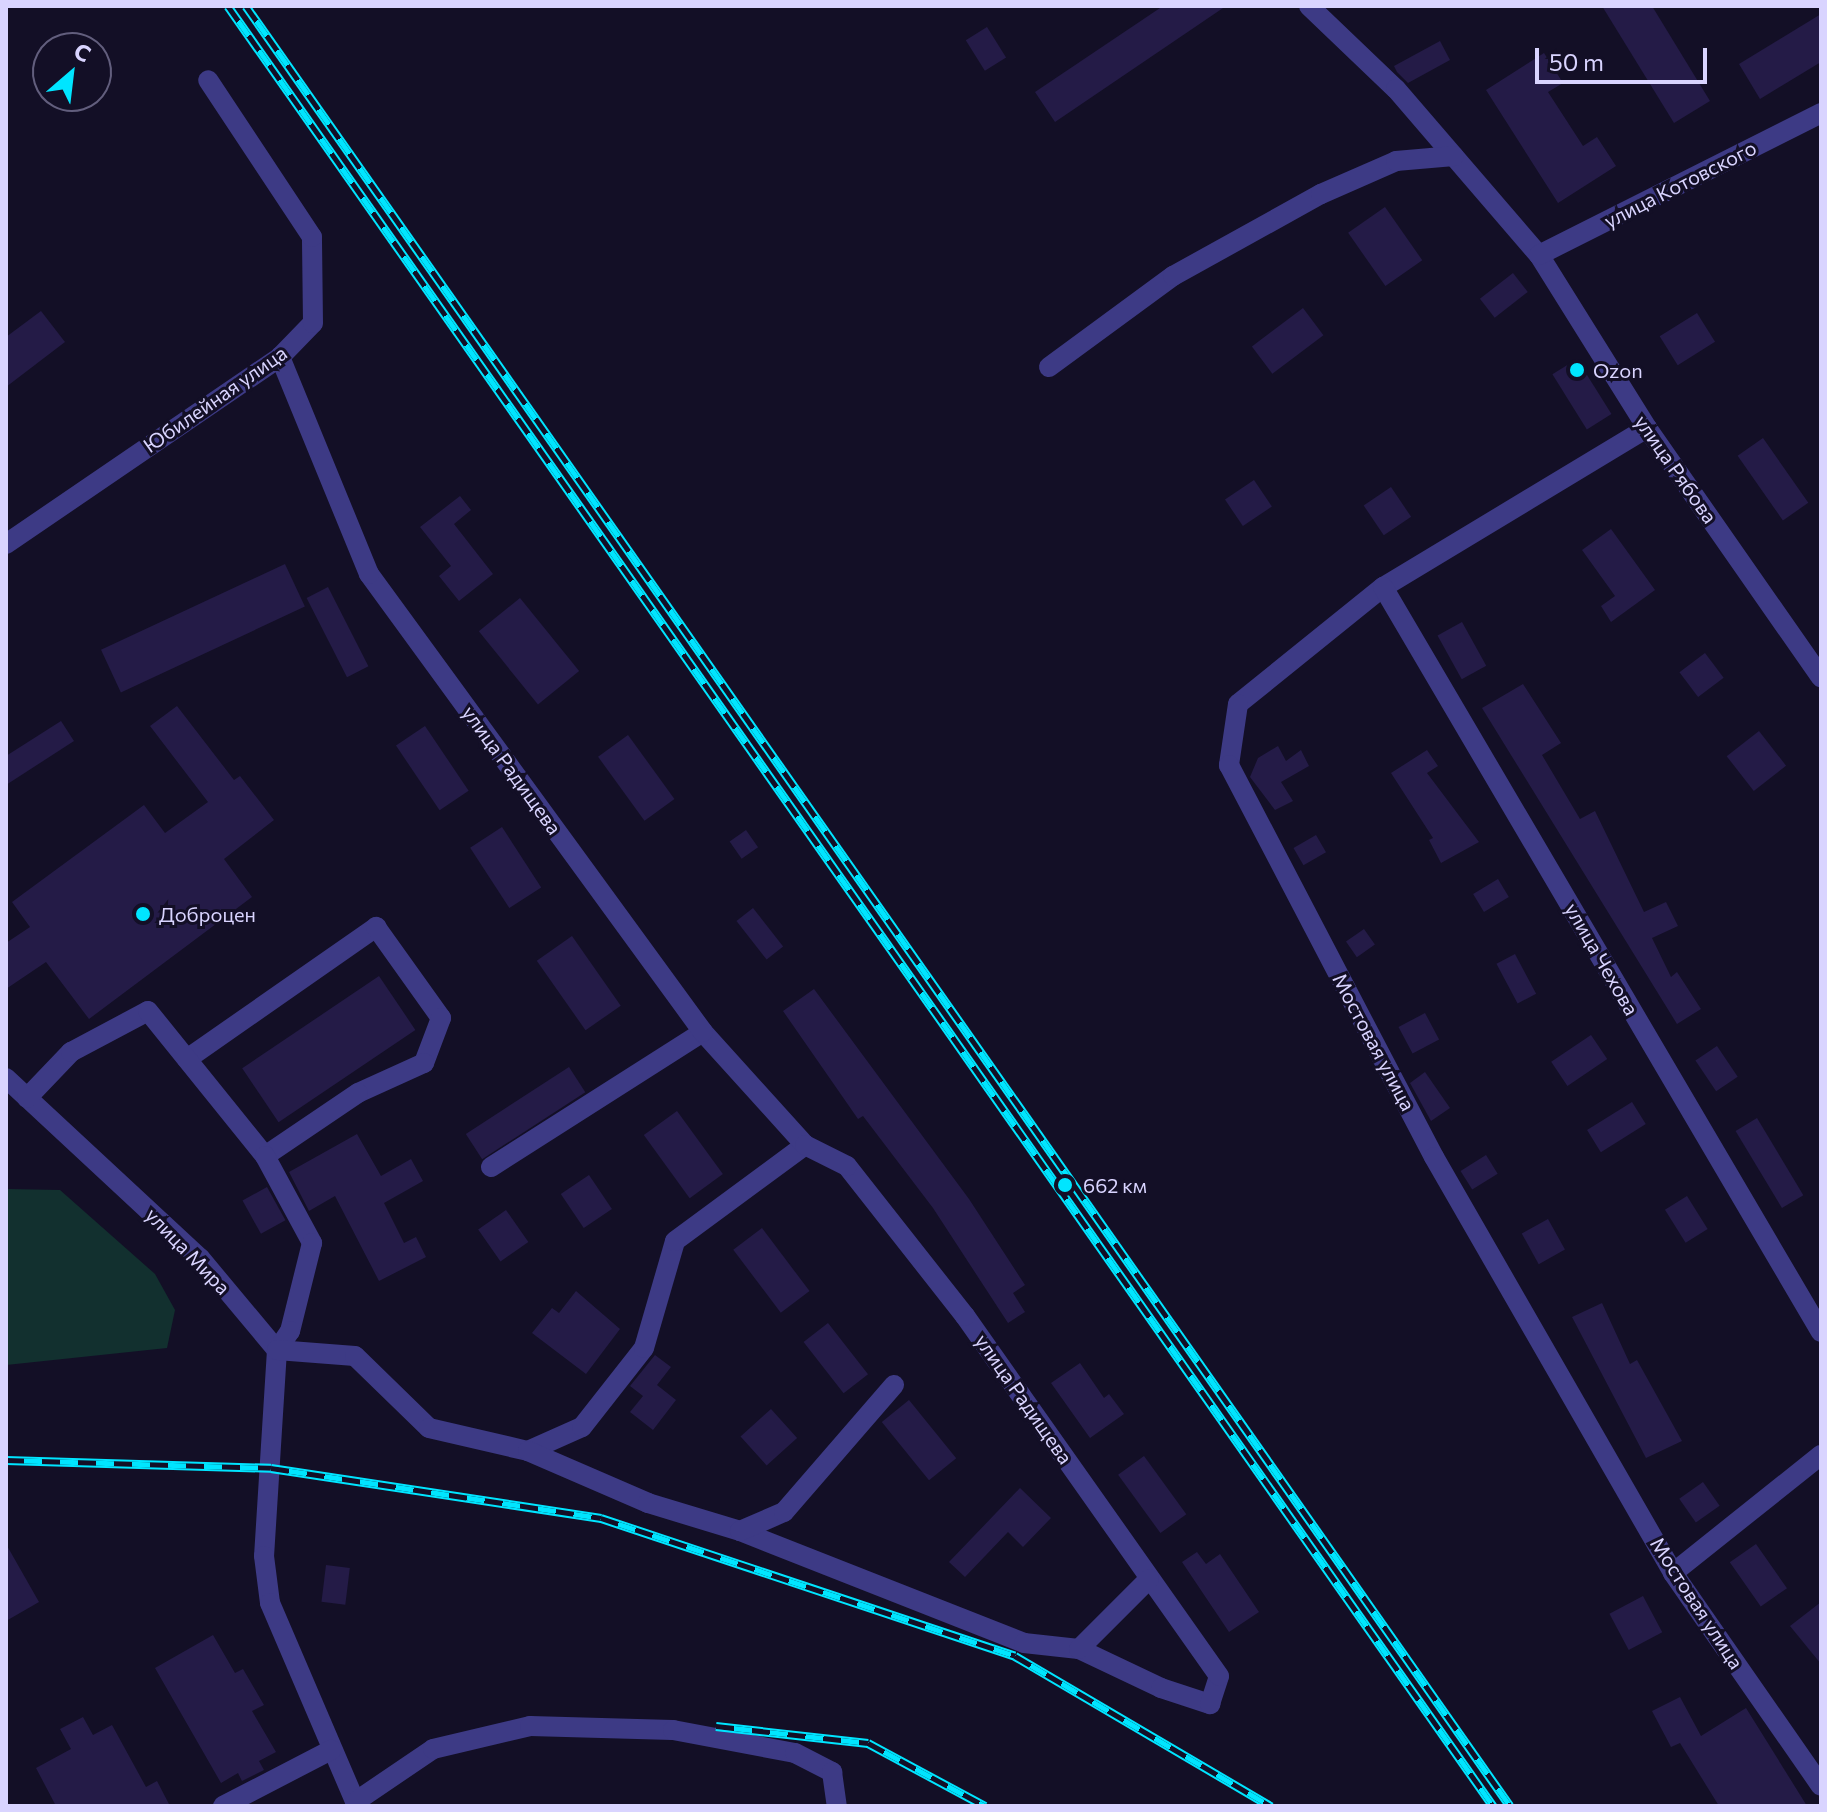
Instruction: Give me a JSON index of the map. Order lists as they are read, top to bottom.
{
  "streets": {
    "street": [
      "улица Котовского",
      "Юбилейная улица",
      "улица Рябова",
      "улица Радищева",
      "улица Чехова",
      "Мостовая улица",
      "улица Мира"
    ]
  },
  "crossings": [
    ["улица Котовского", "улица Рябова"],
    ["Юбилейная улица", "улица Радищева"],
    ["улица Рябова", "Мостовая улица"],
    ["улица Чехова", "Мостовая улица"]
  ],
  "places": ["Ozon", "Доброцен", "662 км"],
  "scale_bar": "50 m",
  "north": "top right"
}
